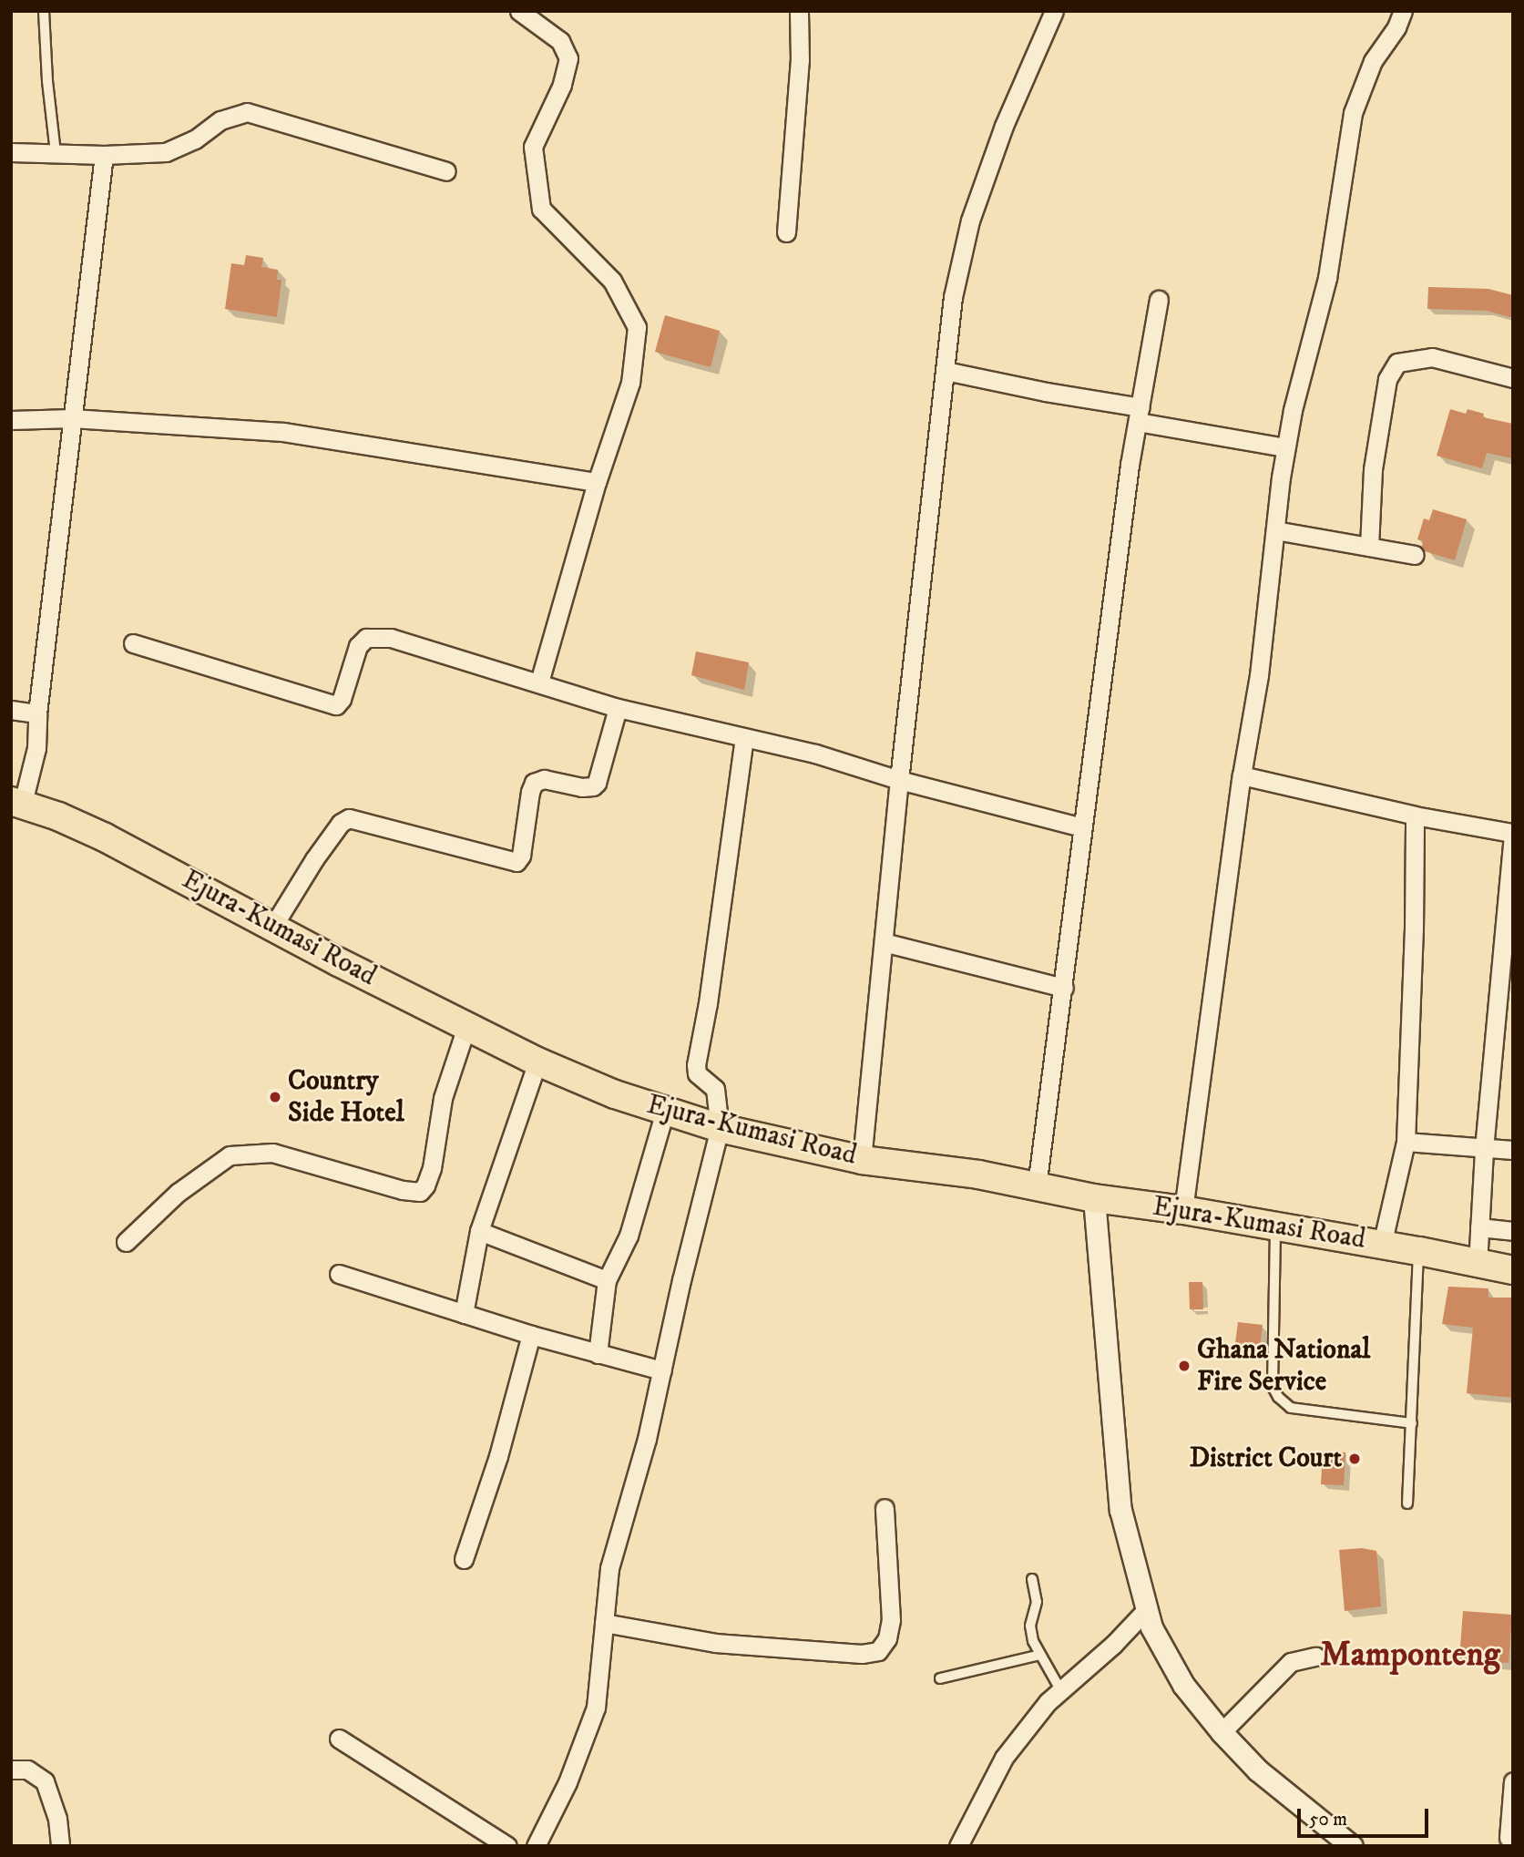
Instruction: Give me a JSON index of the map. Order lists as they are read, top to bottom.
{
  "streets": {
    "main road": ["Ejura-Kumasi Road"]
  },
  "districts": ["Mamponteng"],
  "places": ["Country Side Hotel", "Ghana National Fire Service", "District Court"],
  "scale_bar": "50 m"
}
